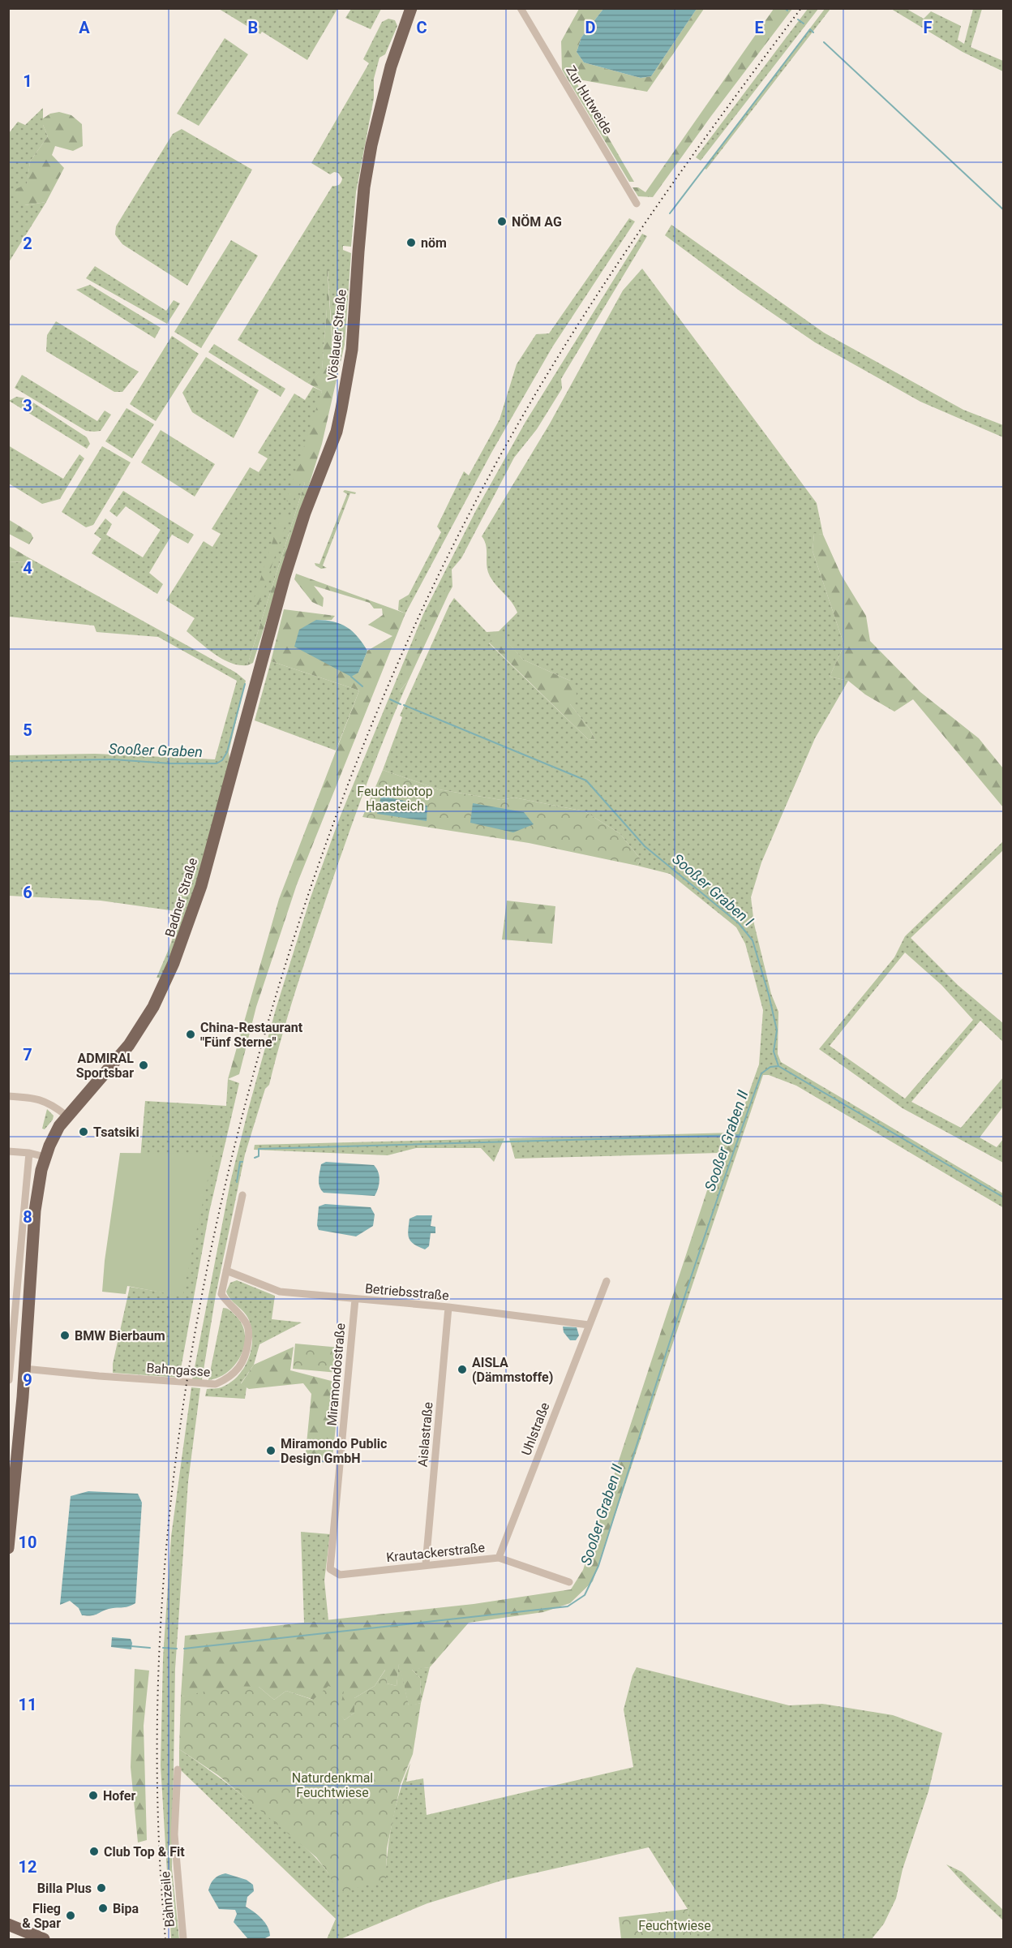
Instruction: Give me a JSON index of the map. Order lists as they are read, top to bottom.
{
  "streets": {
    "main road": ["Vöslauer Straße", "Badner Straße"],
    "street": [
      "Zur Hutweide",
      "Betriebsstraße",
      "Bahngasse",
      "Miramondostraße",
      "Uhlstraße",
      "Aislastraße",
      "Krautackerstraße",
      "Bahnzeile"
    ]
  },
  "crossings": [
    ["Vöslauer Straße", "Badner Straße"],
    ["Badner Straße", "Bahngasse"],
    ["Betriebsstraße", "Bahngasse"],
    ["Betriebsstraße", "Miramondostraße"],
    ["Betriebsstraße", "Uhlstraße"],
    ["Betriebsstraße", "Aislastraße"],
    ["Miramondostraße", "Krautackerstraße"],
    ["Uhlstraße", "Krautackerstraße"],
    ["Aislastraße", "Krautackerstraße"]
  ],
  "water": ["Sooßer Graben", "Sooßer Graben I", "Sooßer Graben II"],
  "parks": ["Feuchtbiotop Haasteich", "Naturdenkmal Feuchtwiese", "Feuchtwiese"],
  "places": [
    "NÖM AG",
    "nöm",
    "China-Restaurant \"Fünf Sterne\"",
    "ADMIRAL Sportsbar",
    "Tsatsiki",
    "BMW Bierbaum",
    "AISLA (Dämmstoffe)",
    "Miramondo Public Design GmbH",
    "Hofer",
    "Club Top & Fit",
    "Billa Plus",
    "Bipa",
    "Flieg & Spar"
  ],
  "grid": {
    "columns": [
      "A",
      "B",
      "C",
      "D",
      "E",
      "F"
    ],
    "rows": [
      "1",
      "2",
      "3",
      "4",
      "5",
      "6",
      "7",
      "8",
      "9",
      "10",
      "11",
      "12"
    ]
  }
}
